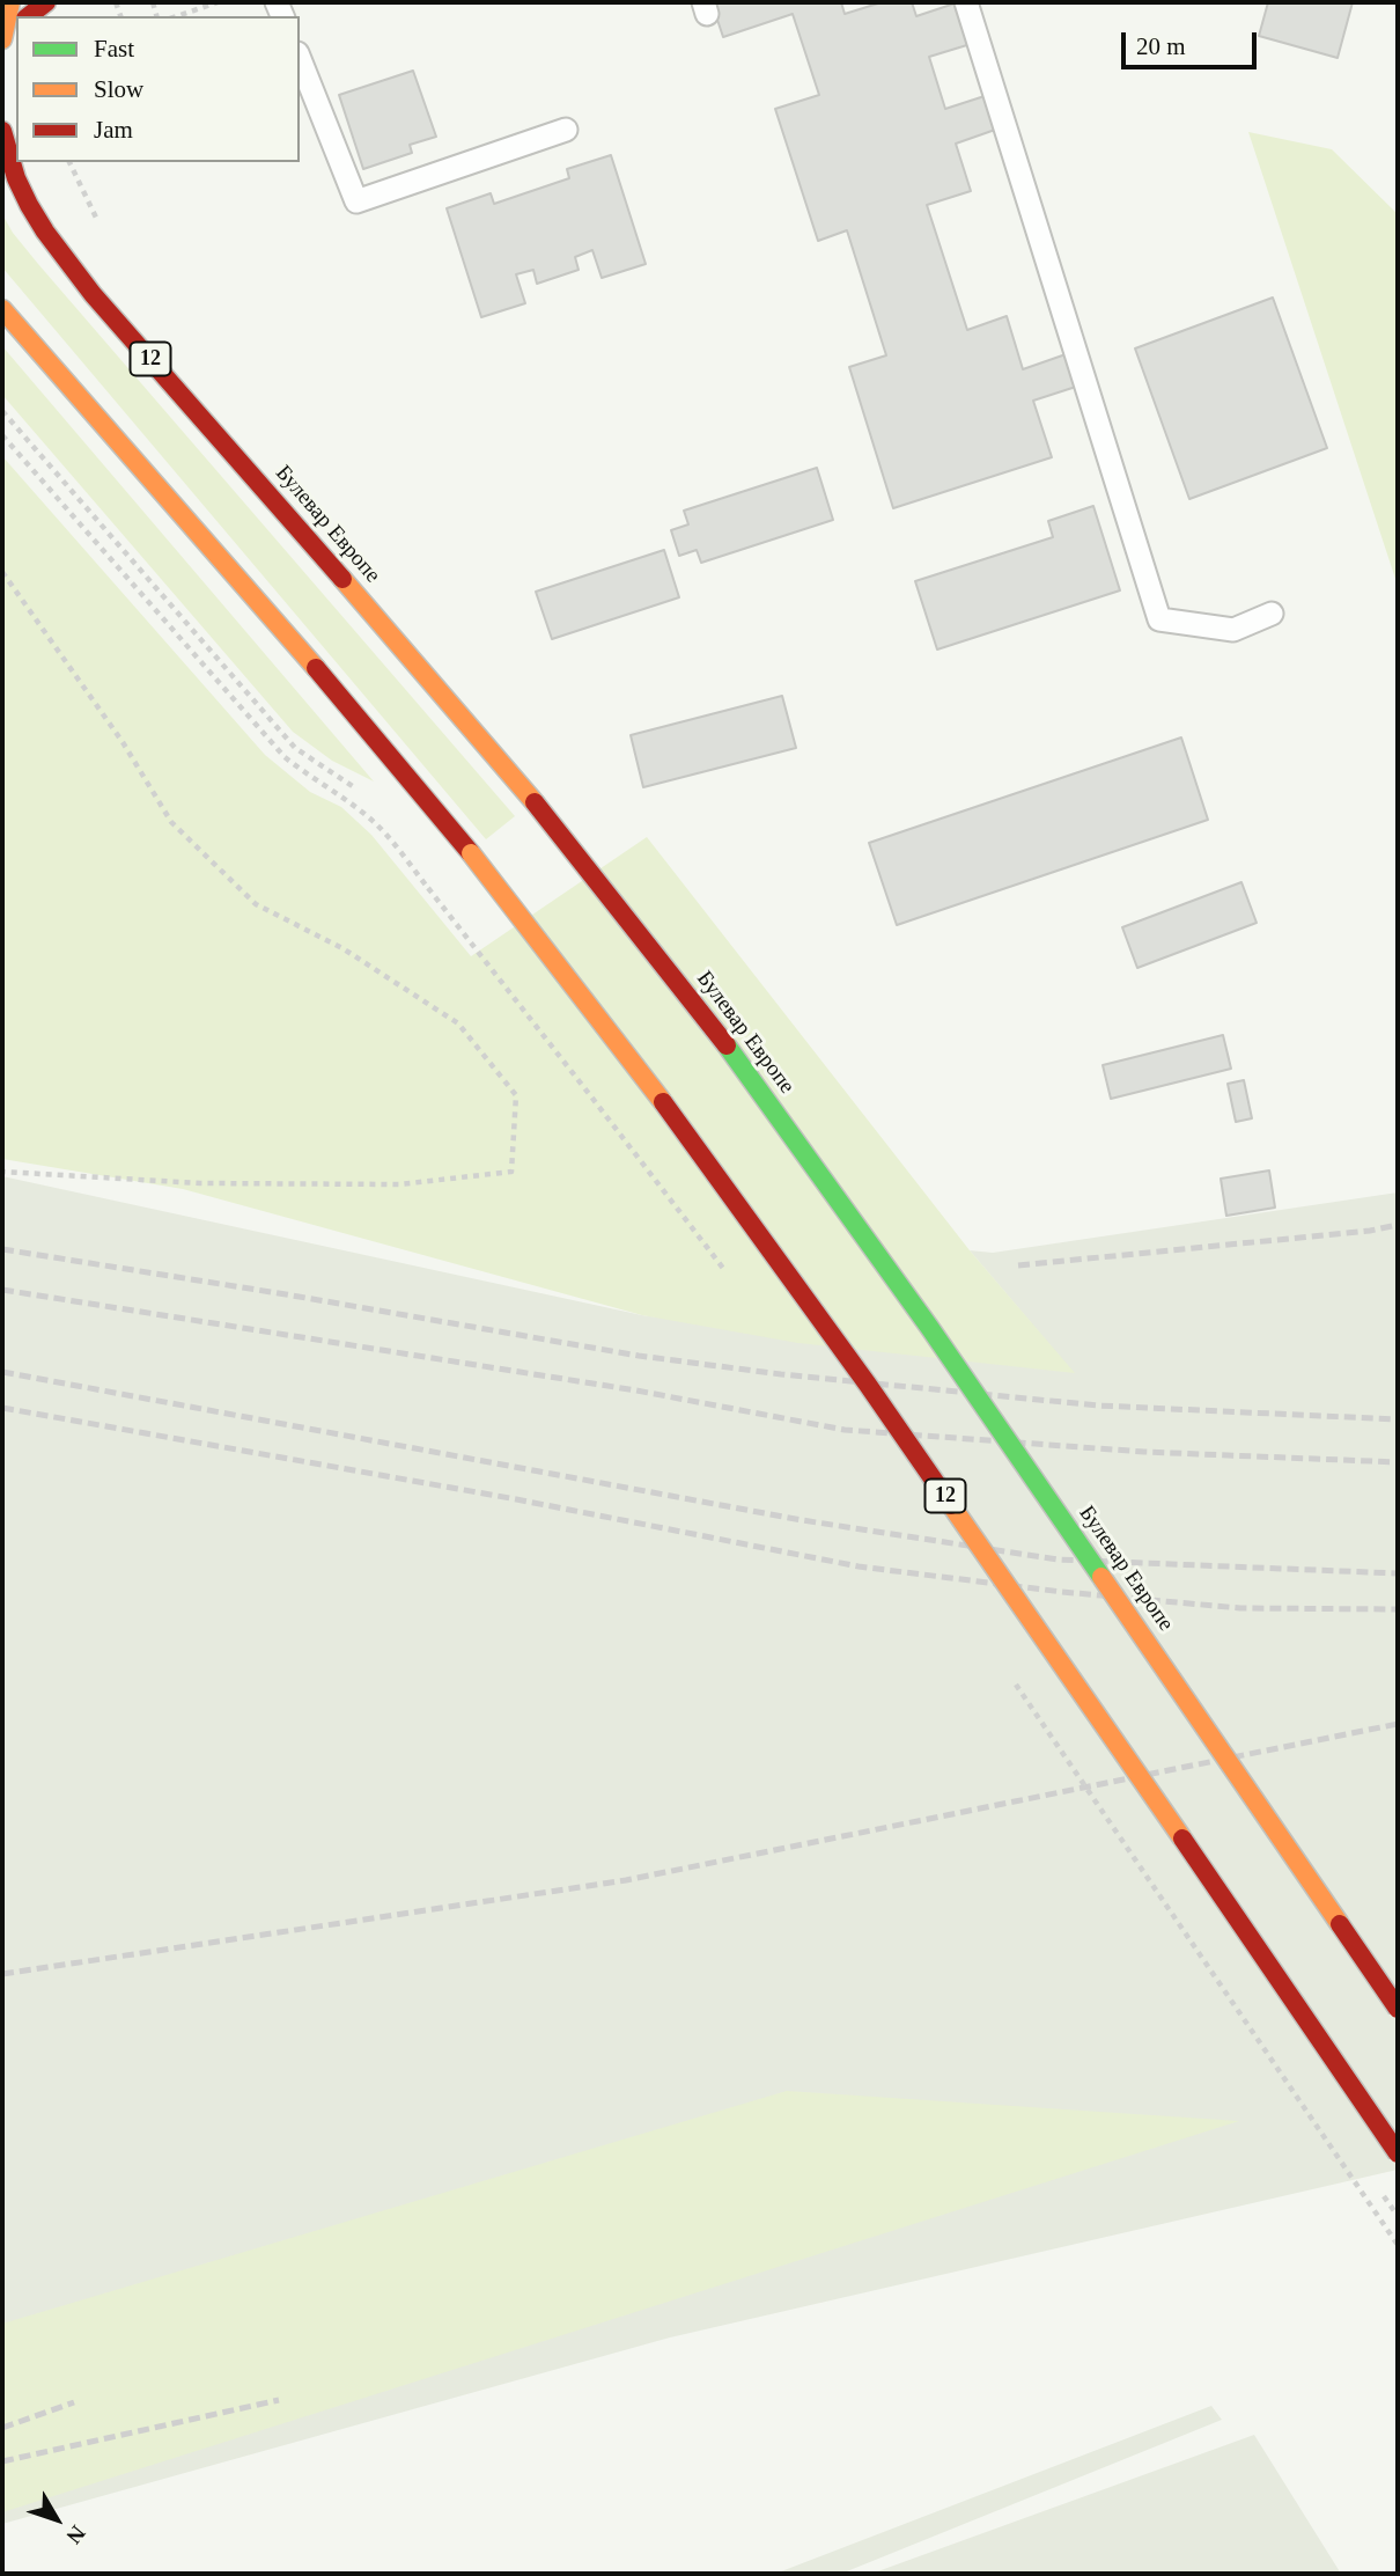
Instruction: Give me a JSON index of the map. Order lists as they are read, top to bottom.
{
  "streets": {
    "main road": ["12", "Булевар Европе"]
  },
  "legend": ["Fast", "Slow", "Jam"],
  "scale_bar": "20 m",
  "north": "bottom right"
}
